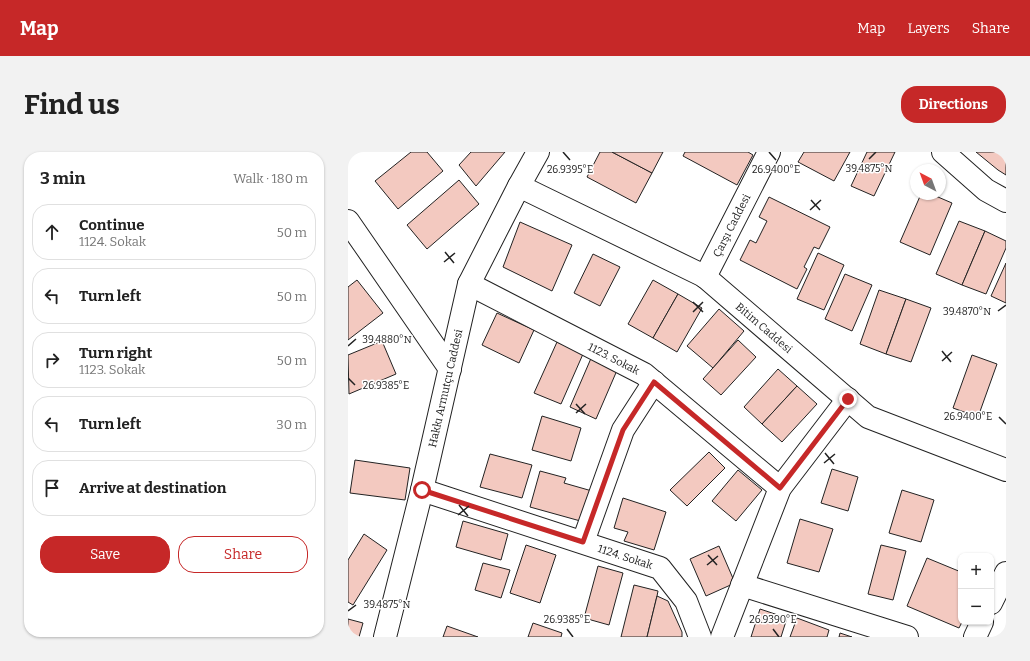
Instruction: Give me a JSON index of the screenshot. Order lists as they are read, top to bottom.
{
  "streets": {
    "street": [
      "Çarşı Caddesi",
      "Bitim Caddesi",
      "1123. Sokak",
      "Hakkı Armutçu Caddesi",
      "1124. Sokak"
    ]
  },
  "crossings": [
    ["Çarşı Caddesi", "Bitim Caddesi"],
    ["Bitim Caddesi", "Hakkı Armutçu Caddesi"],
    ["1123. Sokak", "Hakkı Armutçu Caddesi"],
    ["Hakkı Armutçu Caddesi", "1124. Sokak"]
  ],
  "north": "top left",
  "page": {
    "header": "Map",
    "nav": ["Map", "Layers", "Share"],
    "buttons": [
      "Directions",
      ["Save", "Share"]
    ],
    "title": "Find us",
    "heading": ["3 min", "Walk · 180 m"],
    "list": [
      ["Continue", "1124. Sokak", "50 m"],
      ["Turn left", "50 m"],
      ["Turn right", "1123. Sokak", "50 m"],
      ["Turn left", "30 m"],
      "Arrive at destination"
    ],
    "map_buttons": ["+", "−"]
  },
  "coordinates": [
    "39.4875°N",
    "26.9395°E",
    "26.9400°E",
    "39.4870°N",
    "39.4880°N",
    "26.9385°E",
    "26.9390°E"
  ]
}
